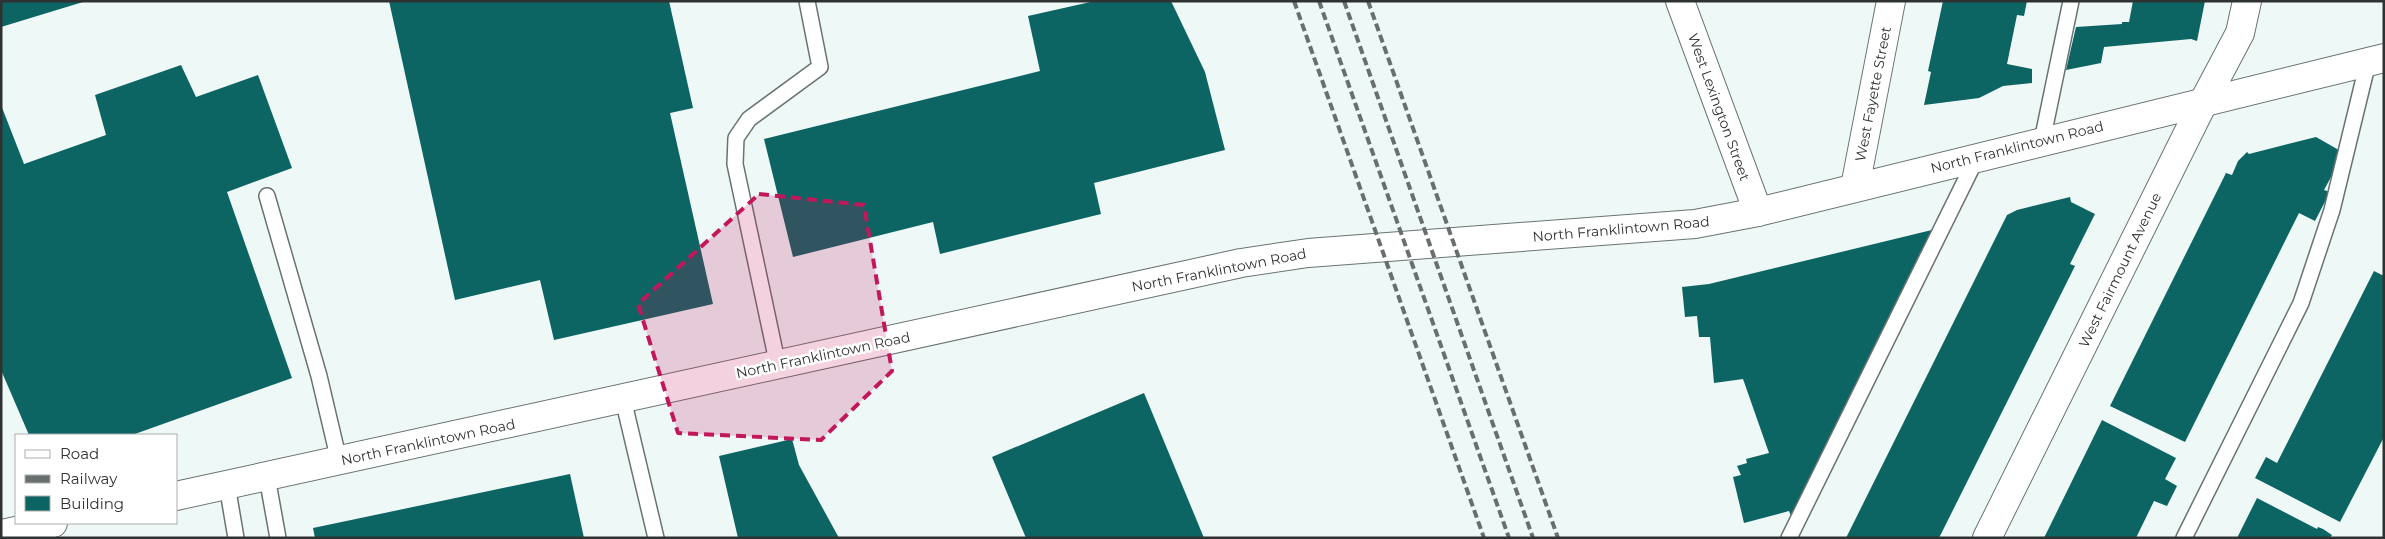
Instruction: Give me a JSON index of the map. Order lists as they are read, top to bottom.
{
  "streets": {
    "street": [
      "West Fayette Street",
      "West Lexington Street",
      "North Franklintown Road",
      "West Fairmount Avenue"
    ]
  },
  "crossings": [
    ["West Fayette Street", "North Franklintown Road"],
    ["West Lexington Street", "North Franklintown Road"],
    ["North Franklintown Road", "West Fairmount Avenue"]
  ],
  "legend": ["Road", "Railway", "Building"]
}
